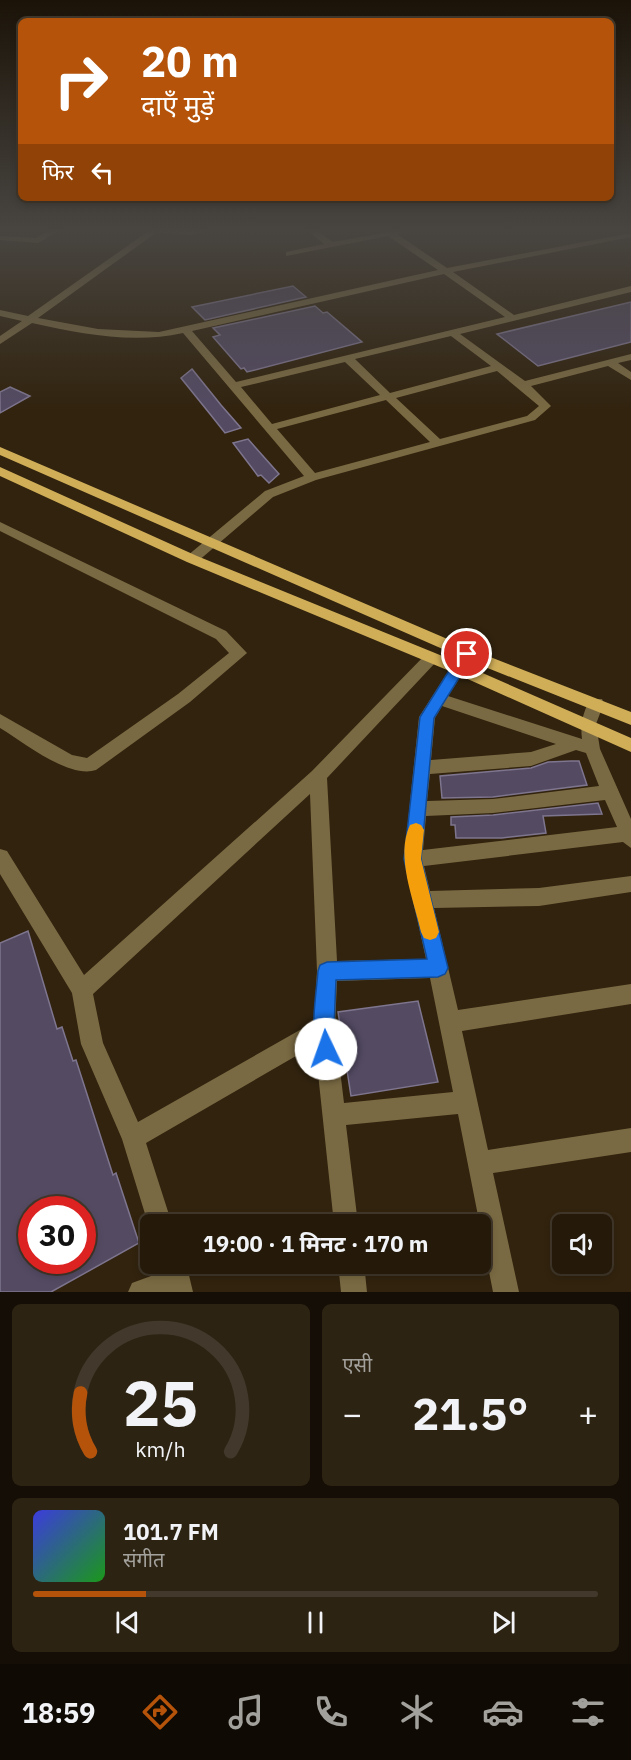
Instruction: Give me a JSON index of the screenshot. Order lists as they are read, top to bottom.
{
  "page": {
    "turn": ["20 m", "दाएँ मुड़ें"],
    "then": "फिर",
    "limit": "30",
    "trip": "19:00 · 1 मिनट · 170 m",
    "tile": "एसी",
    "heat": ["−", "21.5°", "+"],
    "song": ["101.7 FM", "संगीत"],
    "tabs": "18:59",
    "gauge": ["25", "km/h"]
  }
}
